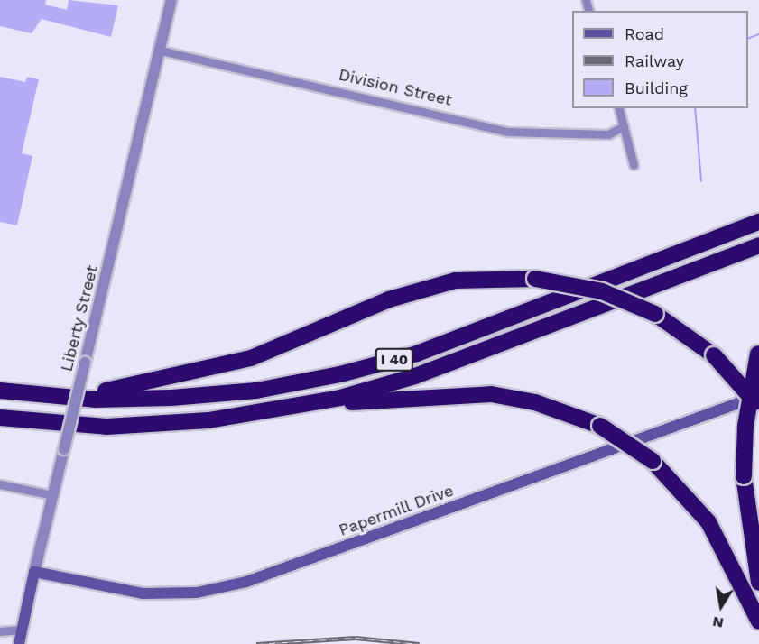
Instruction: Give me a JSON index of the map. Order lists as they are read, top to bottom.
{
  "streets": {
    "highway": ["I 40"],
    "main road": ["Liberty Street", "Papermill Drive"],
    "street": ["Division Street"]
  },
  "crossings": [
    ["Division Street", "Liberty Street"],
    ["Liberty Street", "Papermill Drive"]
  ],
  "legend": ["Road", "Railway", "Building"],
  "north": "bottom"
}
